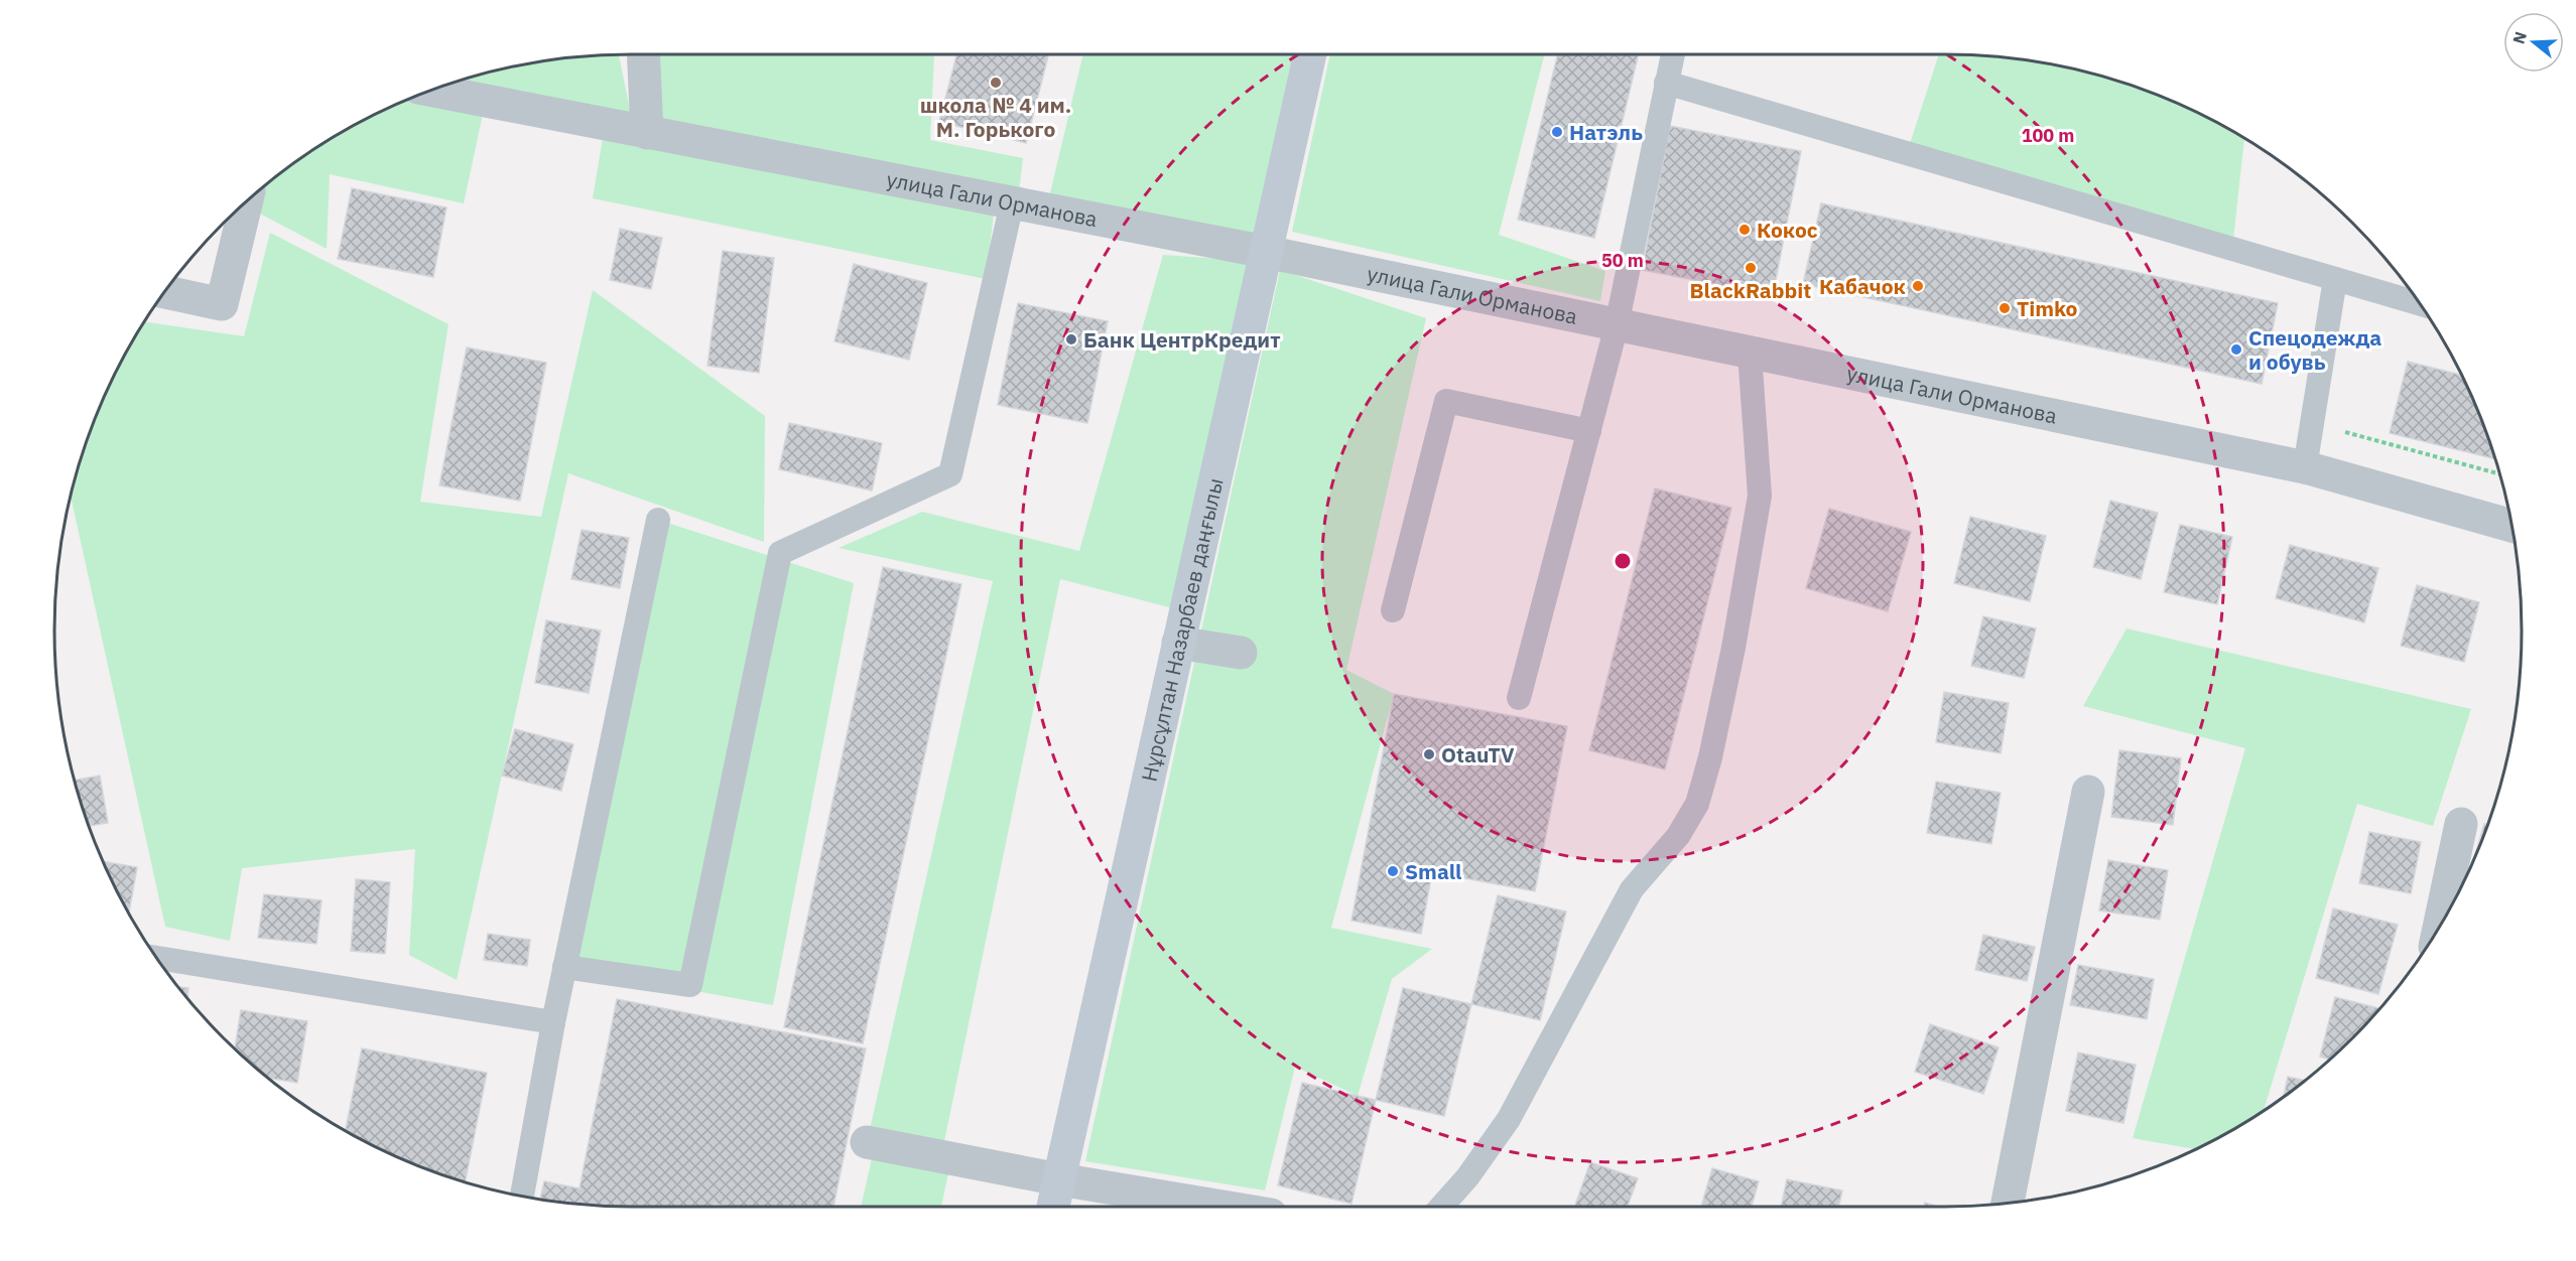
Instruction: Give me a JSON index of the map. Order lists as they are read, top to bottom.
{
  "streets": {
    "main road": ["Нұрсұлтан Назарбаев даңғылы"],
    "street": ["улица Гали Орманова"]
  },
  "crossings": [
    ["улица Гали Орманова", "Нұрсұлтан Назарбаев даңғылы"]
  ],
  "places": [
    "школа № 4 им. М. Горького",
    "Натэль",
    "Кокос",
    "BlackRabbit",
    "Кабачок",
    "Timko",
    "Банк ЦентрКредит",
    "Спецодежда и обувь",
    "OtauTV",
    "Small"
  ],
  "north": "left",
  "rings": ["100 m", "50 m"]
}
